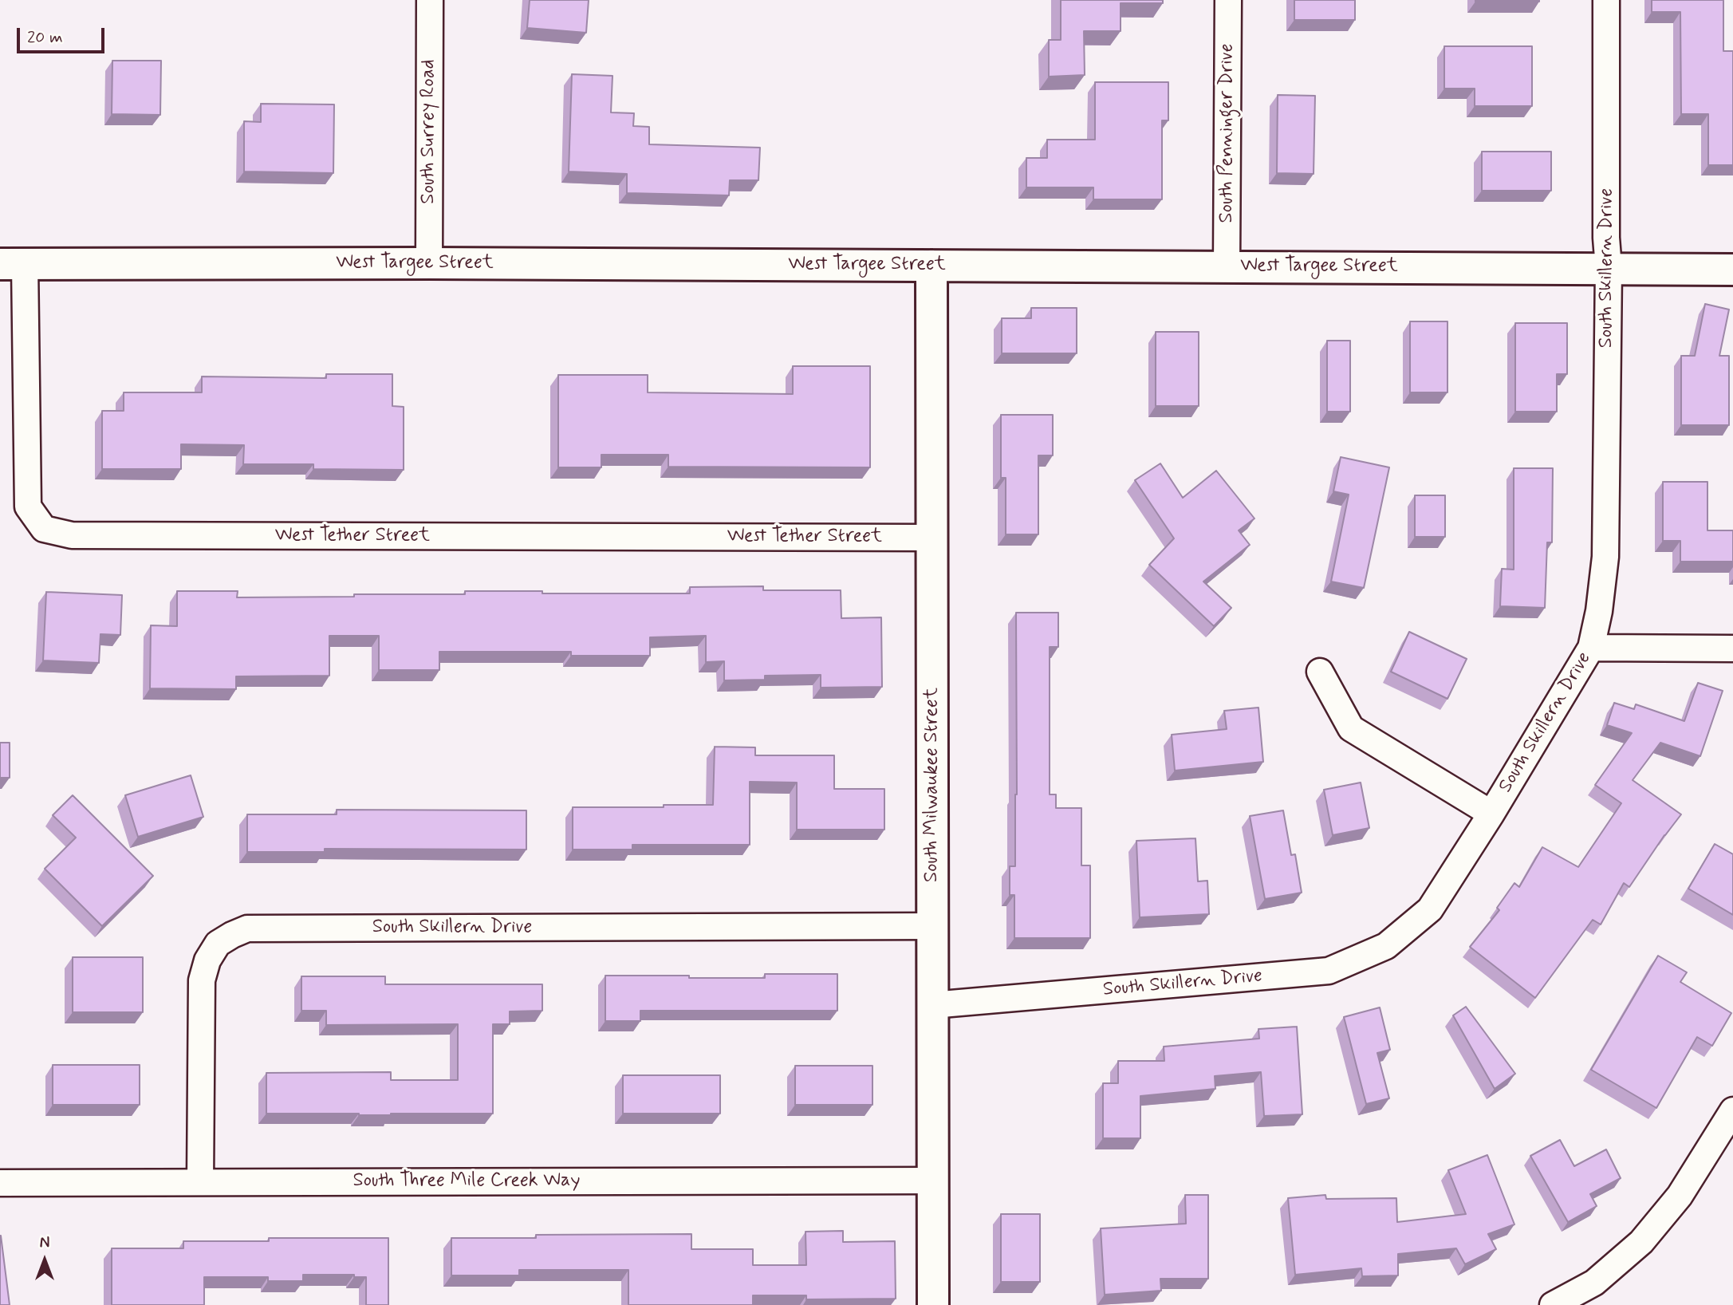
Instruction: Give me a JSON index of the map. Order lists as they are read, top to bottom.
{
  "streets": {
    "street": [
      "South Surrey Road",
      "South Penninger Drive",
      "West Targee Street",
      "South Skillern Drive",
      "West Tether Street",
      "South Milwaukee Street",
      "South Three Mile Creek Way"
    ]
  },
  "crossings": [
    ["South Surrey Road", "West Targee Street"],
    ["South Penninger Drive", "West Targee Street"],
    ["West Targee Street", "South Skillern Drive"],
    ["West Targee Street", "West Tether Street"],
    ["West Targee Street", "South Milwaukee Street"],
    ["South Skillern Drive", "South Milwaukee Street"],
    ["South Skillern Drive", "South Three Mile Creek Way"],
    ["West Tether Street", "South Milwaukee Street"],
    ["South Milwaukee Street", "South Three Mile Creek Way"]
  ],
  "scale_bar": "20 m",
  "north": "top"
}
